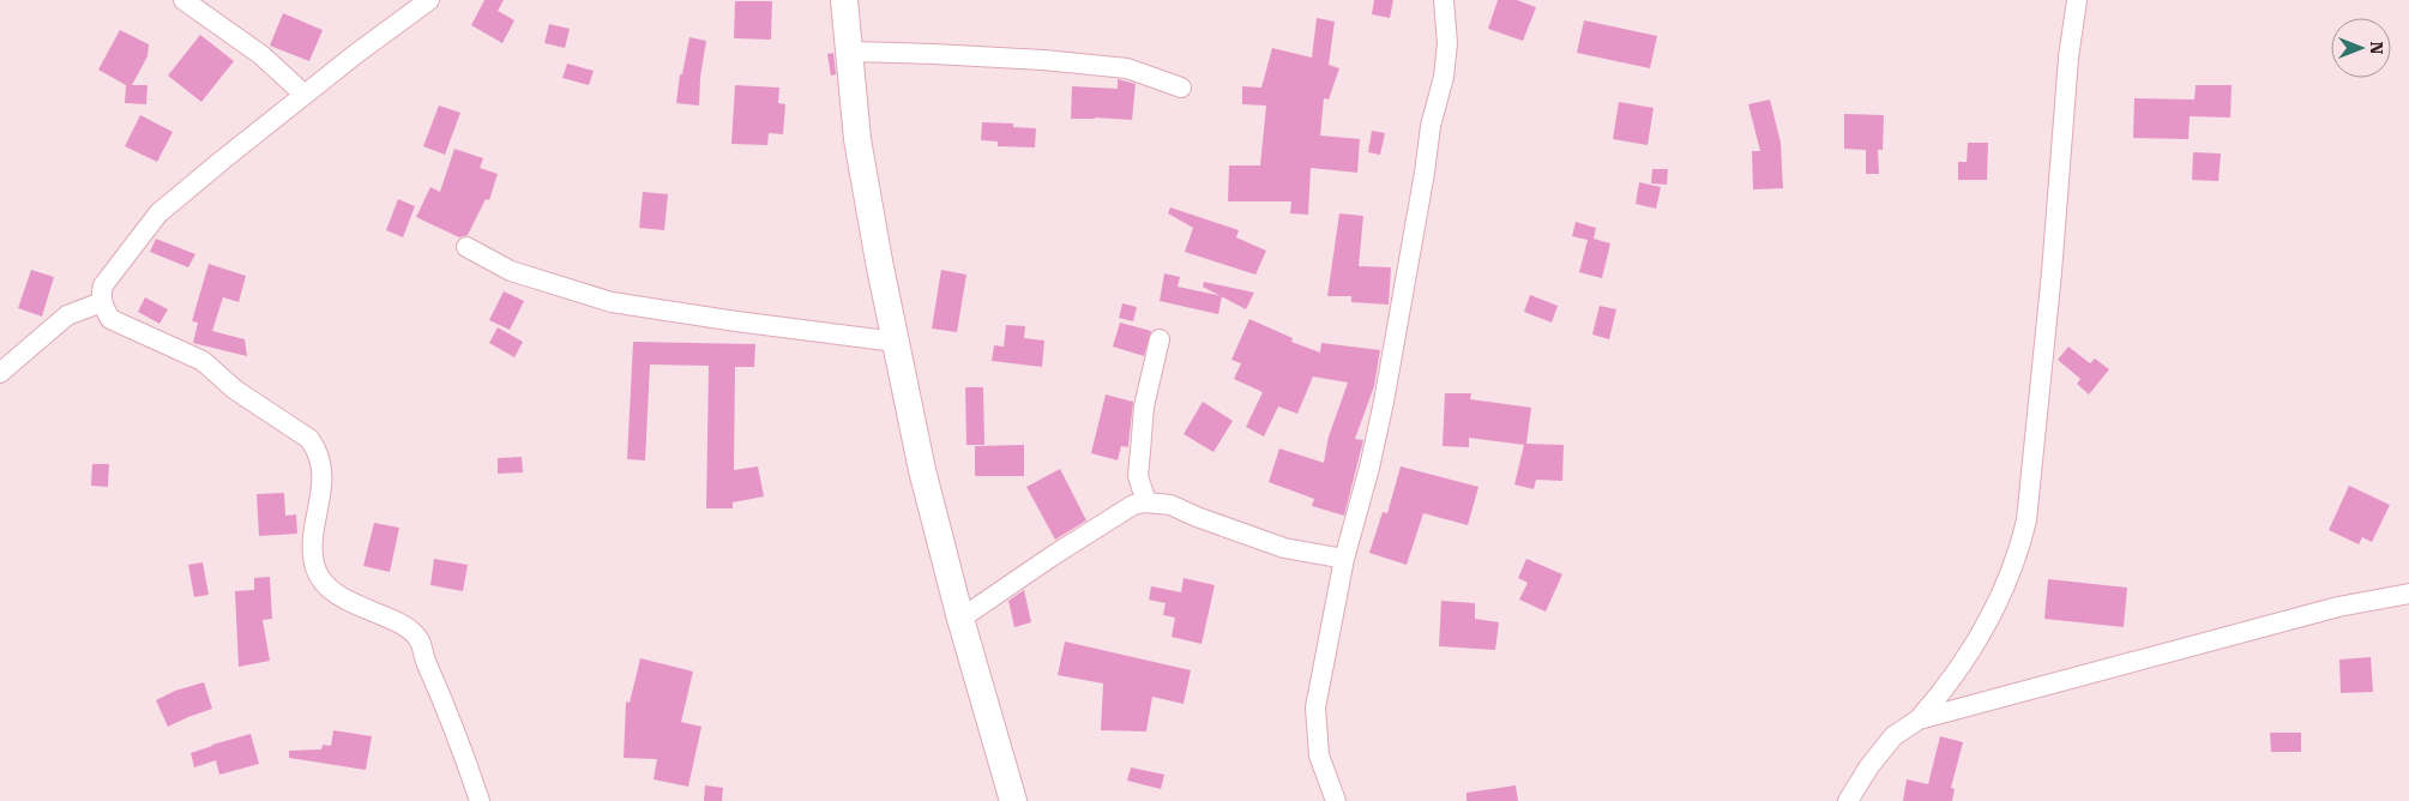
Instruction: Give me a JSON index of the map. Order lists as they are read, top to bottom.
{
  "north": "right"
}
